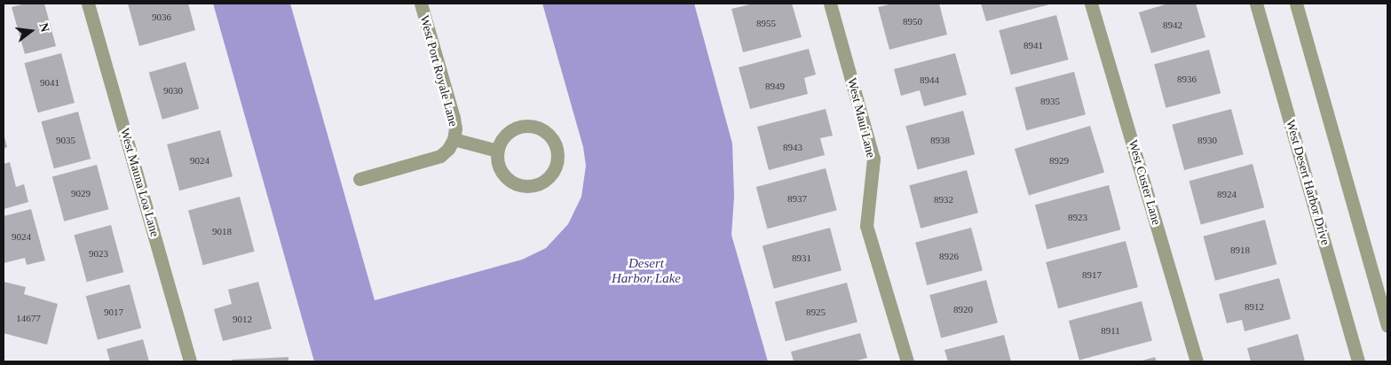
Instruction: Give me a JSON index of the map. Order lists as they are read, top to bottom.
{
  "streets": {
    "street": [
      "West Port Royale Lane",
      "West Maui Lane",
      "West Mauna Loa Lane",
      "West Custer Lane",
      "West Desert Harbor Drive"
    ]
  },
  "water": ["Desert Harbor Lake"],
  "house_numbers": [
    "9036",
    "8950",
    "8955",
    "8942",
    "8941",
    "8936",
    "8944",
    "9041",
    "8949",
    "9030",
    "8935",
    "9035",
    "8938",
    "8930",
    "8943",
    "9024",
    "8929",
    "9029",
    "8924",
    "8937",
    "8932",
    "8923",
    "9018",
    "9024",
    "8918",
    "9023",
    "8926",
    "8931",
    "8917",
    "8912",
    "8920",
    "9017",
    "8925",
    "14677",
    "9012",
    "8911"
  ],
  "north": "right"
}
